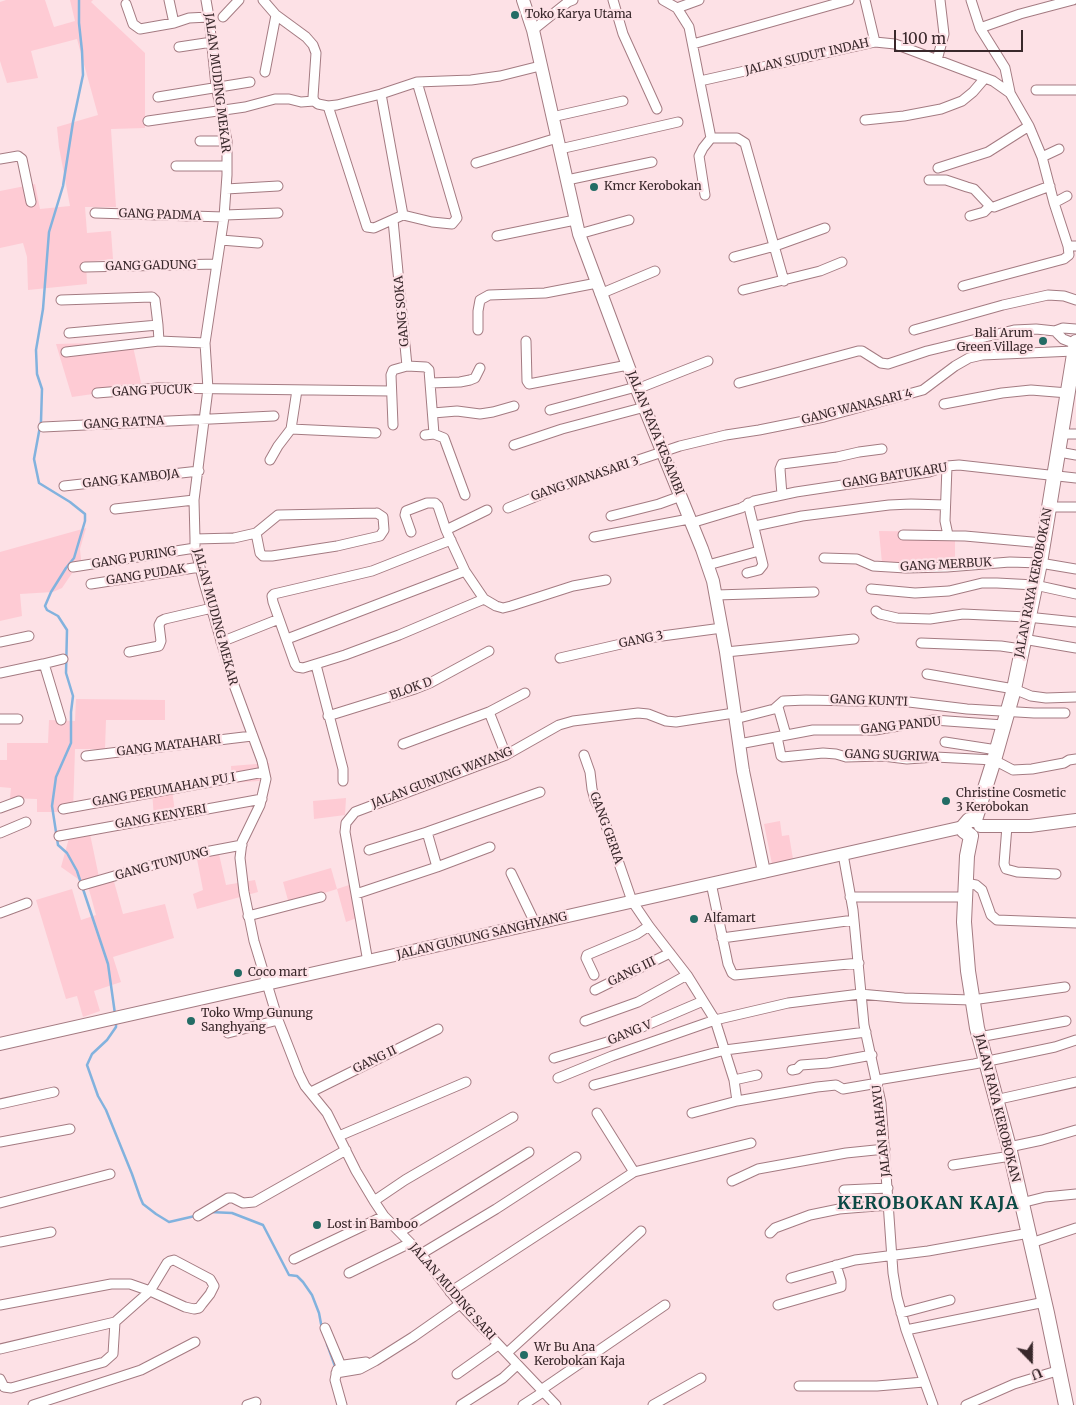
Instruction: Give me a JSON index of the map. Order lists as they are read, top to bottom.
{
  "streets": {
    "main road": ["JALAN RAYA KESAMBI", "JALAN RAYA KEROBOKAN", "JALAN GUNUNG SANGHYANG"],
    "street": [
      "JALAN SUDUT INDAH",
      "JALAN MUDING MEKAR",
      "GANG PADMA",
      "GANG GADUNG",
      "GANG SOKA",
      "GANG PUCUK",
      "GANG WANASARI 4",
      "GANG RATNA",
      "GANG BATUKARU",
      "GANG KAMBOJA",
      "GANG WANASARI 3",
      "GANG PURING",
      "GANG MERBUK",
      "GANG PUDAK",
      "GANG 3",
      "BLOK D",
      "GANG KUNTI",
      "GANG PANDU",
      "GANG MATAHARI",
      "GANG SUGRIWA",
      "JALAN GUNUNG WAYANG",
      "GANG PERUMAHAN PU I",
      "GANG KENYERI",
      "GANG GERIA",
      "GANG TUNJUNG",
      "GANG III",
      "GANG V",
      "GANG II",
      "JALAN RAHAYU",
      "JALAN MUDING SARI"
    ]
  },
  "crossings": [
    ["JALAN MUDING MEKAR", "GANG PADMA"],
    ["JALAN MUDING MEKAR", "GANG GADUNG"],
    ["JALAN MUDING MEKAR", "GANG PUCUK"],
    ["JALAN MUDING MEKAR", "GANG RATNA"],
    ["JALAN MUDING MEKAR", "GANG KAMBOJA"],
    ["JALAN MUDING MEKAR", "GANG PURING"],
    ["JALAN MUDING MEKAR", "GANG PUDAK"],
    ["JALAN MUDING MEKAR", "GANG MATAHARI"],
    ["JALAN MUDING MEKAR", "GANG PERUMAHAN PU I"],
    ["JALAN MUDING MEKAR", "GANG KENYERI"],
    ["JALAN MUDING MEKAR", "GANG TUNJUNG"],
    ["JALAN MUDING MEKAR", "JALAN GUNUNG SANGHYANG"],
    ["JALAN MUDING MEKAR", "JALAN MUDING SARI"],
    ["GANG WANASARI 4", "JALAN RAYA KESAMBI"],
    ["GANG WANASARI 4", "GANG WANASARI 3"],
    ["GANG WANASARI 4", "JALAN RAYA KEROBOKAN"],
    ["JALAN RAYA KESAMBI", "GANG BATUKARU"],
    ["JALAN RAYA KESAMBI", "GANG WANASARI 3"],
    ["JALAN RAYA KESAMBI", "GANG 3"],
    ["JALAN RAYA KESAMBI", "GANG KUNTI"],
    ["JALAN RAYA KESAMBI", "GANG PANDU"],
    ["JALAN RAYA KESAMBI", "JALAN GUNUNG WAYANG"],
    ["JALAN RAYA KESAMBI", "JALAN GUNUNG SANGHYANG"],
    ["GANG BATUKARU", "JALAN RAYA KEROBOKAN"],
    ["GANG MERBUK", "JALAN RAYA KEROBOKAN"],
    ["JALAN RAYA KEROBOKAN", "GANG KUNTI"],
    ["JALAN RAYA KEROBOKAN", "GANG PANDU"],
    ["JALAN RAYA KEROBOKAN", "GANG SUGRIWA"],
    ["JALAN RAYA KEROBOKAN", "JALAN GUNUNG SANGHYANG"],
    ["GANG KUNTI", "JALAN GUNUNG WAYANG"],
    ["GANG PANDU", "GANG SUGRIWA"],
    ["JALAN GUNUNG WAYANG", "JALAN GUNUNG SANGHYANG"],
    ["GANG GERIA", "JALAN GUNUNG SANGHYANG"],
    ["GANG GERIA", "GANG III"],
    ["GANG GERIA", "GANG V"],
    ["JALAN GUNUNG SANGHYANG", "JALAN RAHAYU"],
    ["JALAN GUNUNG SANGHYANG", "JALAN MUDING SARI"],
    ["GANG II", "JALAN MUDING SARI"]
  ],
  "districts": ["KEROBOKAN KAJA"],
  "places": [
    "Toko Karya Utama",
    "Kmcr Kerobokan",
    "Bali Arum Green Village",
    "Christine Cosmetic 3 Kerobokan",
    "Alfamart",
    "Coco mart",
    "Toko Wmp Gunung Sanghyang",
    "Lost in Bamboo",
    "Wr Bu Ana Kerobokan Kaja"
  ],
  "scale_bar": "100 m",
  "north": "bottom"
}
